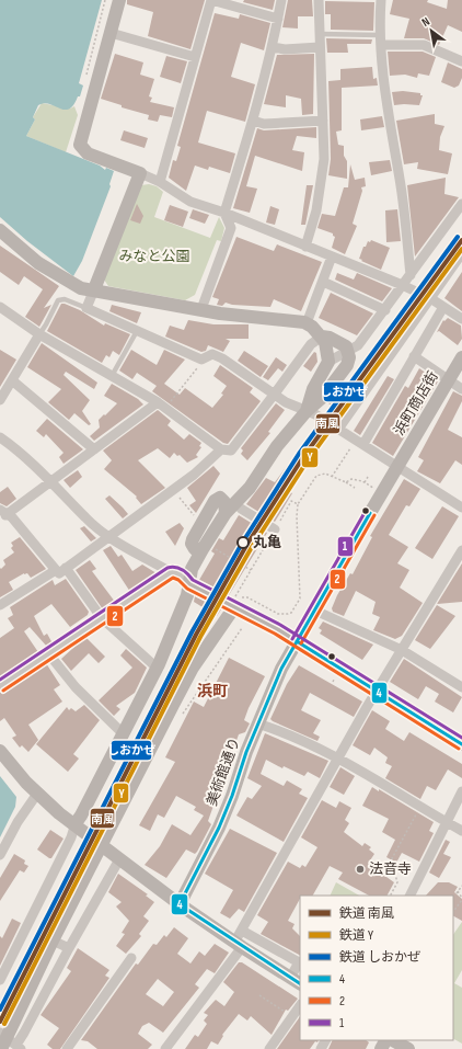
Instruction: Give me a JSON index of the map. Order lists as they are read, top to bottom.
{
  "streets": {
    "street": ["浜町商店街", "美術館通り"]
  },
  "crossings": [
    ["浜町商店街", "美術館通り"]
  ],
  "districts": ["浜町"],
  "parks": ["みなと公園"],
  "places": ["丸亀", "法音寺"],
  "lines": [
    "rail line しおかぜ",
    "rail line 南風",
    "rail line Y",
    "transit line 1",
    "transit line 4",
    "transit line 2"
  ],
  "legend": [
    "鉄道 南風",
    "鉄道 Y",
    "鉄道 しおかぜ",
    "4",
    "2",
    "1"
  ],
  "north": "top left"
}
